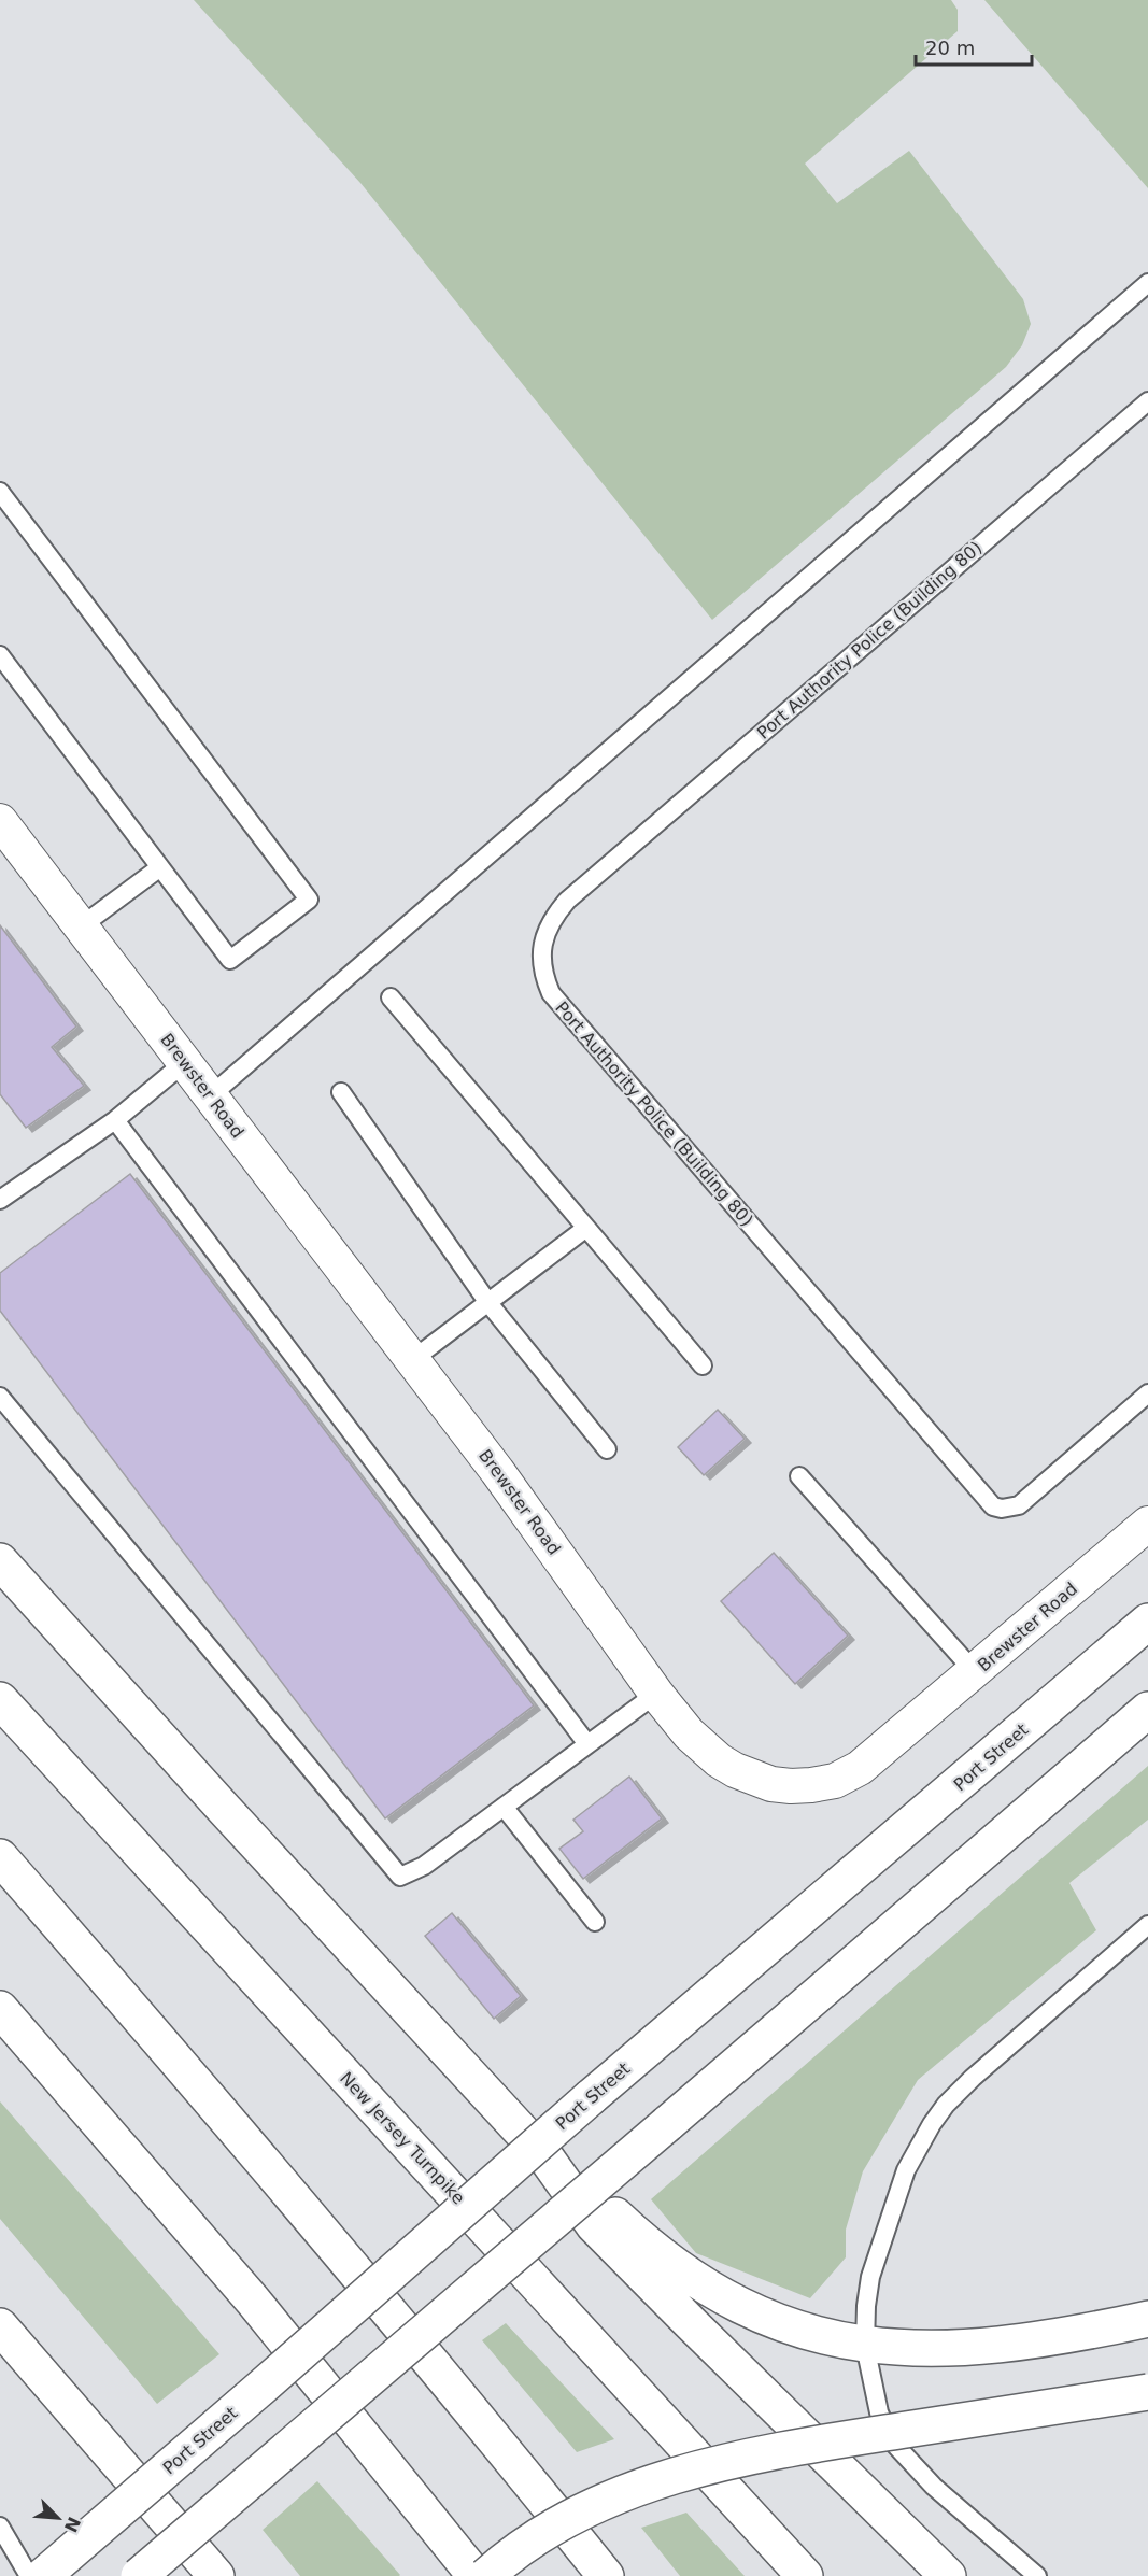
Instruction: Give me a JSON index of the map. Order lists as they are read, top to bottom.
{
  "streets": {
    "main road": ["Port Street", "New Jersey Turnpike"],
    "street": ["Brewster Road"],
    "lane": ["Port Authority Police (Building 80)"]
  },
  "scale_bar": "20 m",
  "north": "bottom right"
}
